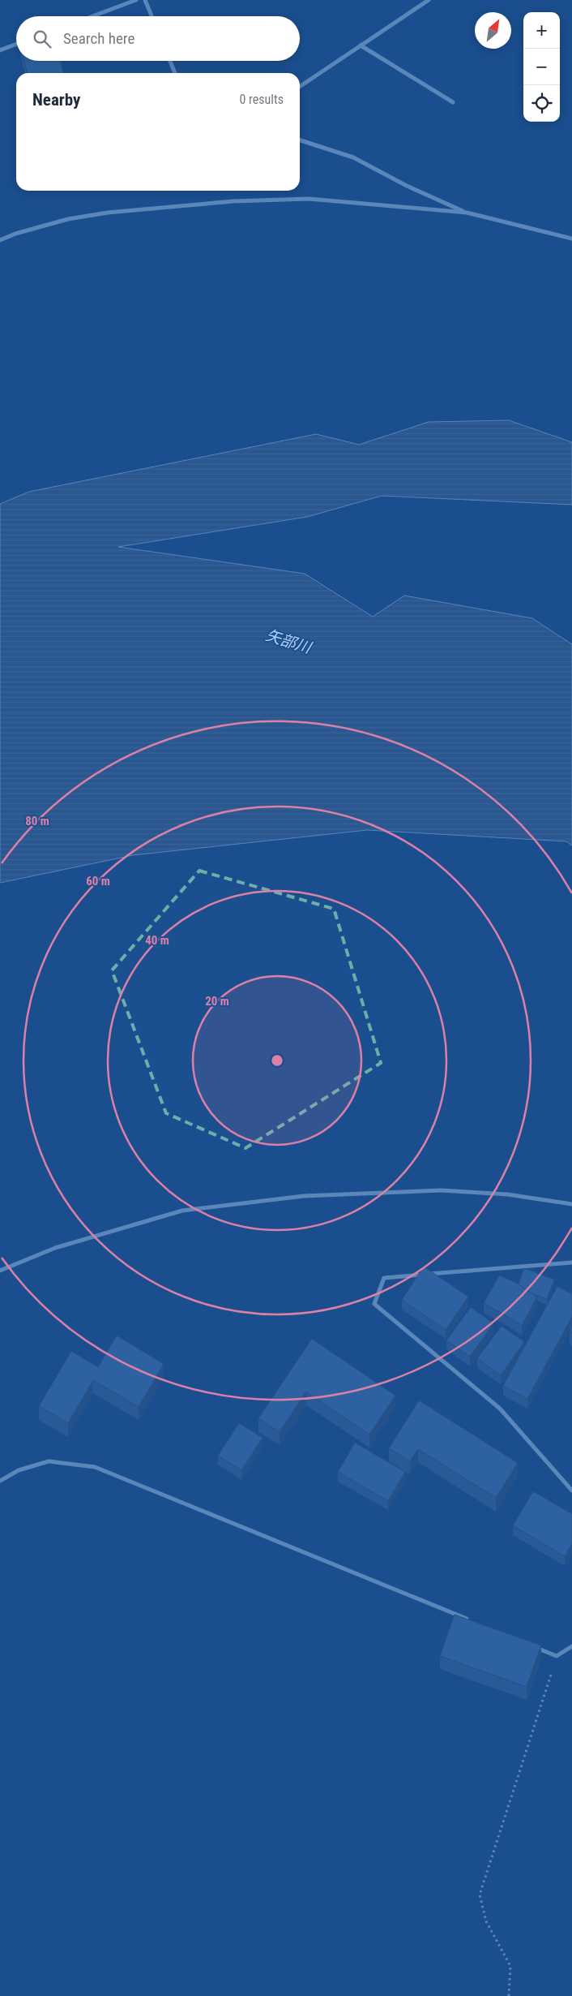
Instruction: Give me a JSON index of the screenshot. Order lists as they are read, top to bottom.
{
  "water": ["矢部川"],
  "north": "top right",
  "page": {
    "map_buttons": ["+", "−"],
    "search": "Search here",
    "heading": ["Nearby", "0 results"]
  },
  "rings": [
    "80 m",
    "60 m",
    "40 m",
    "20 m"
  ]
}
